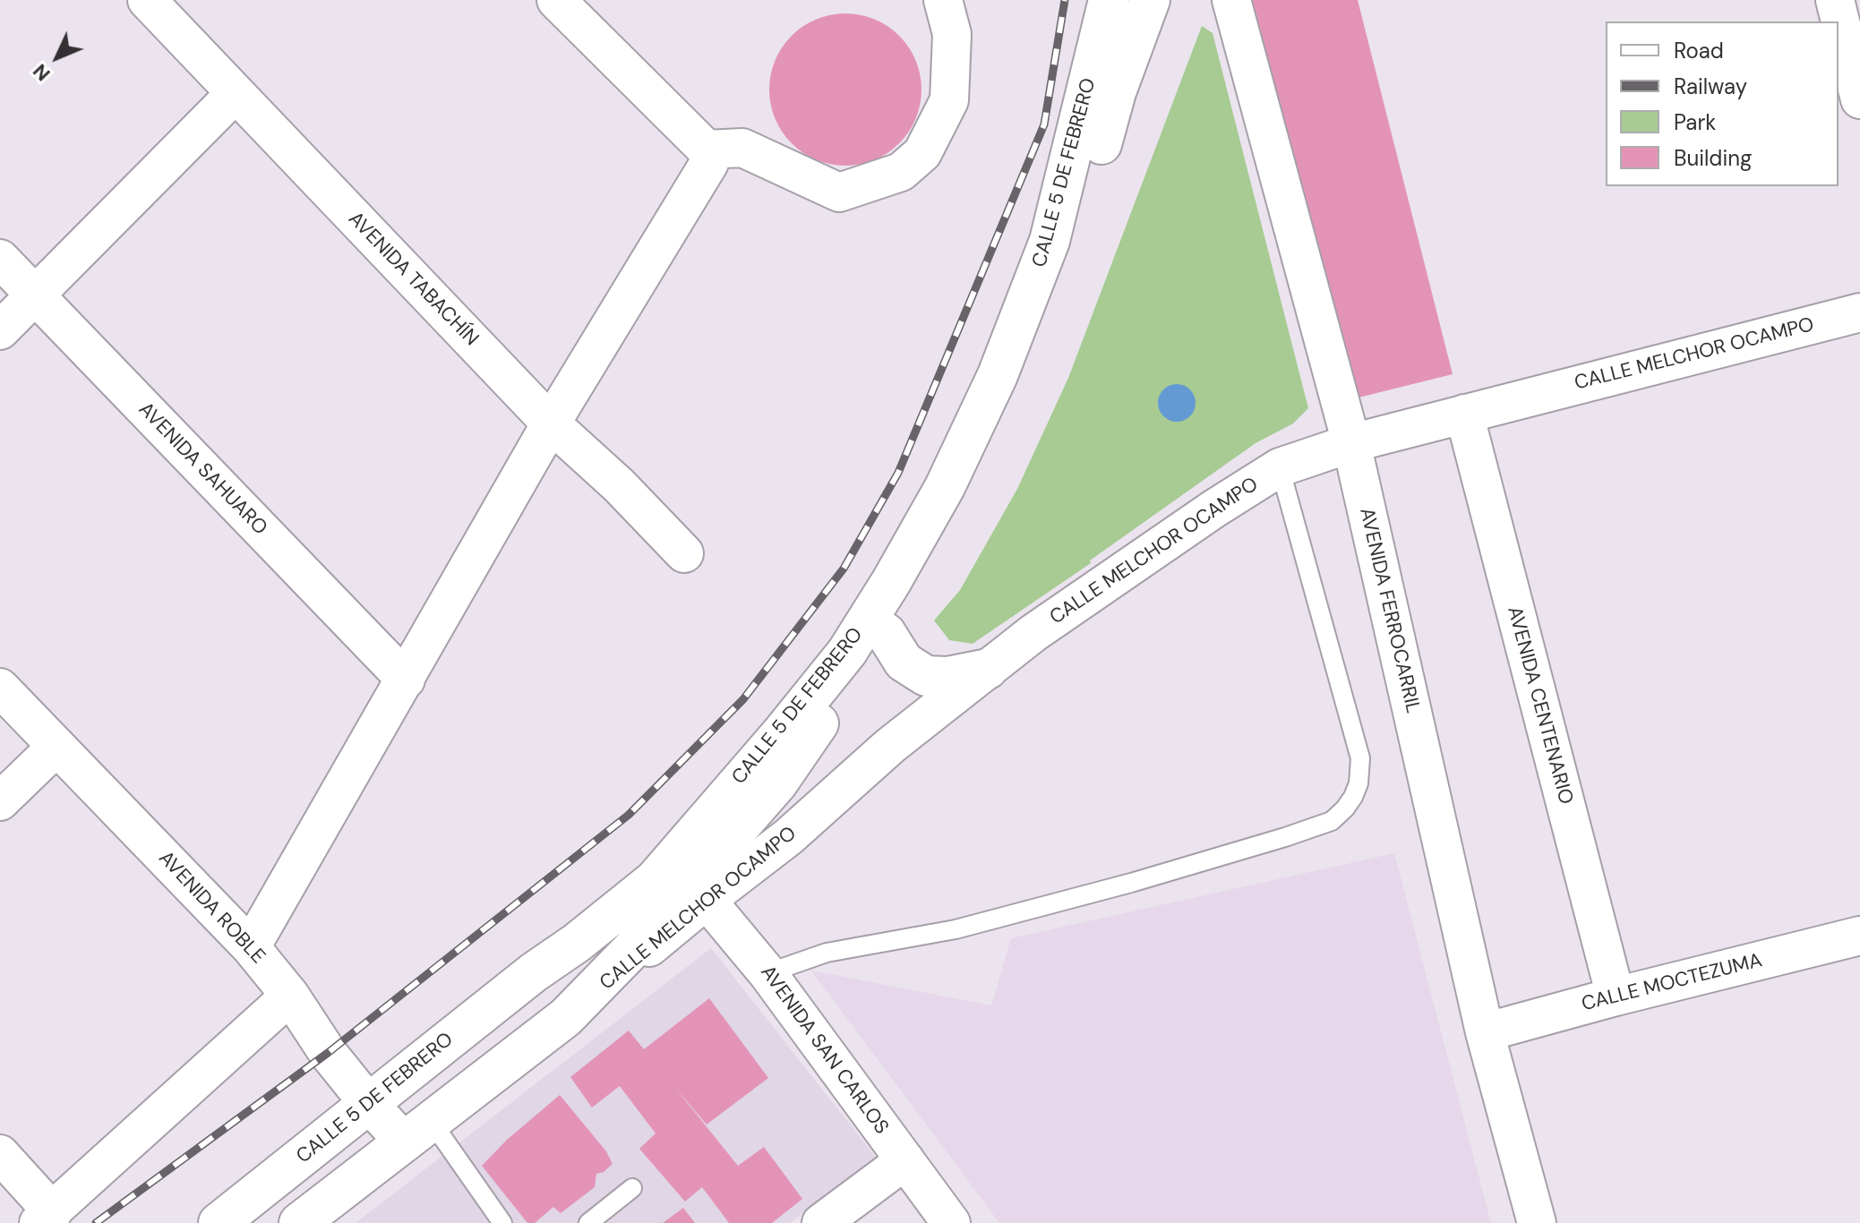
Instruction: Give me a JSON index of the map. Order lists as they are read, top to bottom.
{
  "streets": {
    "main road": ["CALLE 5 DE FEBRERO"],
    "street": [
      "AVENIDA TABACHÍN",
      "CALLE MELCHOR OCAMPO",
      "AVENIDA SAHUARO",
      "AVENIDA FERROCARRIL",
      "AVENIDA CENTENARIO",
      "AVENIDA ROBLE",
      "CALLE MOCTEZUMA",
      "AVENIDA SAN CARLOS"
    ]
  },
  "crossings": [
    ["CALLE 5 DE FEBRERO", "CALLE MELCHOR OCAMPO"],
    ["CALLE 5 DE FEBRERO", "AVENIDA ROBLE"],
    ["CALLE 5 DE FEBRERO", "AVENIDA SAN CARLOS"],
    ["CALLE MELCHOR OCAMPO", "AVENIDA FERROCARRIL"],
    ["CALLE MELCHOR OCAMPO", "AVENIDA CENTENARIO"],
    ["CALLE MELCHOR OCAMPO", "AVENIDA SAN CARLOS"],
    ["AVENIDA FERROCARRIL", "CALLE MOCTEZUMA"],
    ["AVENIDA CENTENARIO", "CALLE MOCTEZUMA"]
  ],
  "legend": [
    "Road",
    "Railway",
    "Park",
    "Building"
  ],
  "north": "bottom left"
}
